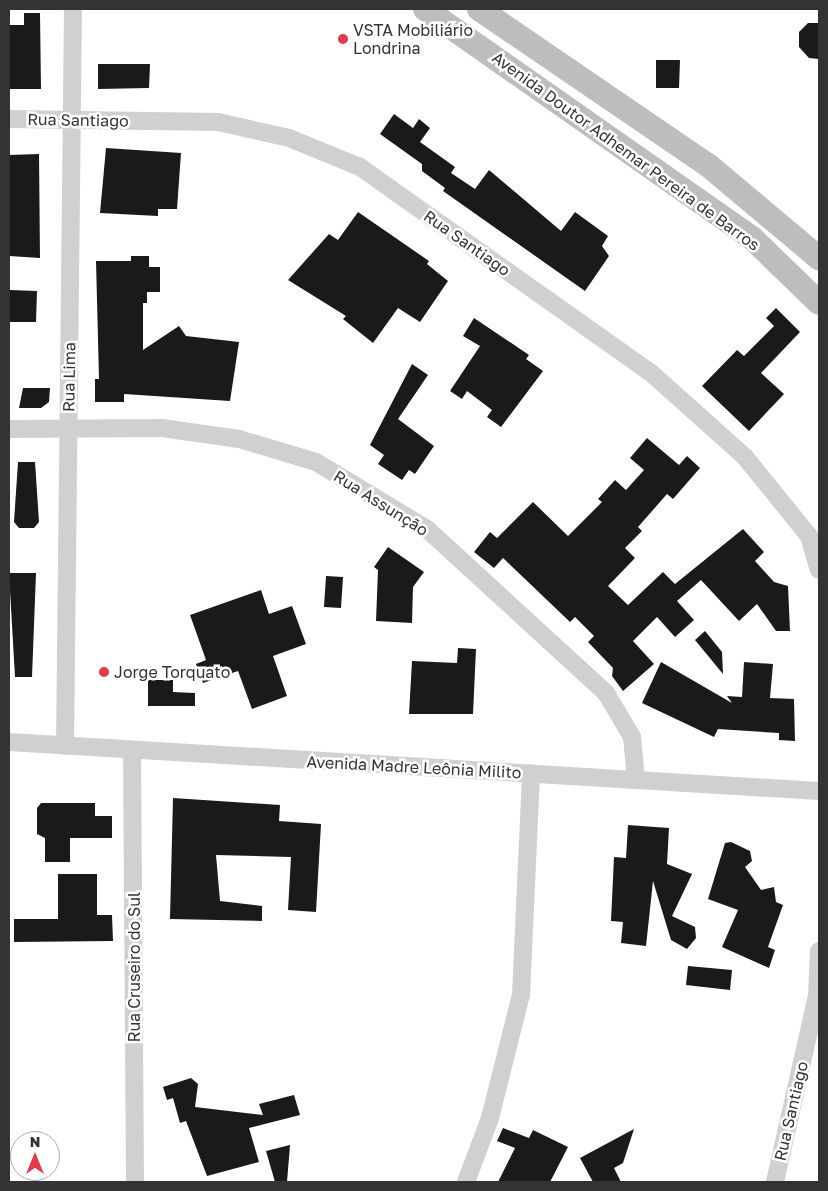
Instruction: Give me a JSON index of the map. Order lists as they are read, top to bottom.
{
  "streets": {
    "street": [
      "Rua Santiago",
      "Avenida Doutor Adhemar Pereira de Barros",
      "Rua Lima",
      "Rua Assunção",
      "Avenida Madre Leônia Milito",
      "Rua Cruseiro do Sul"
    ]
  },
  "crossings": [
    ["Rua Santiago", "Rua Lima"],
    ["Rua Lima", "Rua Assunção"],
    ["Rua Lima", "Avenida Madre Leônia Milito"],
    ["Rua Assunção", "Avenida Madre Leônia Milito"],
    ["Avenida Madre Leônia Milito", "Rua Cruseiro do Sul"]
  ],
  "places": ["VSTA Mobiliário Londrina", "Jorge Torquato"],
  "north": "top"
}
